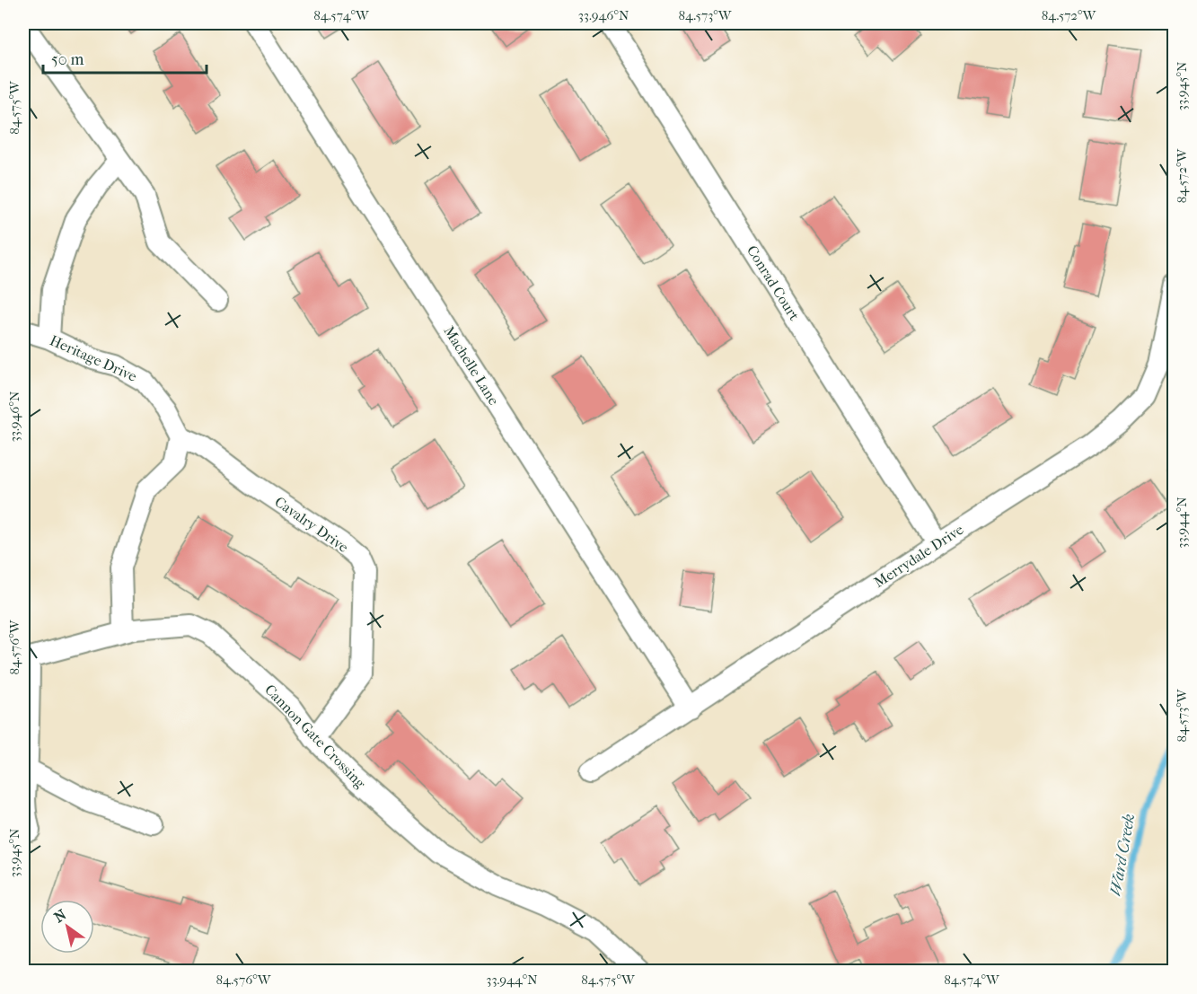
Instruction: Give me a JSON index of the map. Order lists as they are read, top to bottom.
{
  "streets": {
    "street": [
      "Conrad Court",
      "Heritage Drive",
      "Machelle Lane",
      "Cavalry Drive",
      "Merrydale Drive",
      "Cannon Gate Crossing"
    ]
  },
  "crossings": [
    ["Conrad Court", "Merrydale Drive"],
    ["Heritage Drive", "Cavalry Drive"],
    ["Machelle Lane", "Merrydale Drive"],
    ["Cavalry Drive", "Cannon Gate Crossing"]
  ],
  "water": ["Ward Creek"],
  "scale_bar": "50 m",
  "north": "top left",
  "coordinates": [
    "84.574°W",
    "33.946°N",
    "84.573°W",
    "84.572°W",
    "33.945°N",
    "84.575°W",
    "33.944°N",
    "84.576°W"
  ]
}
